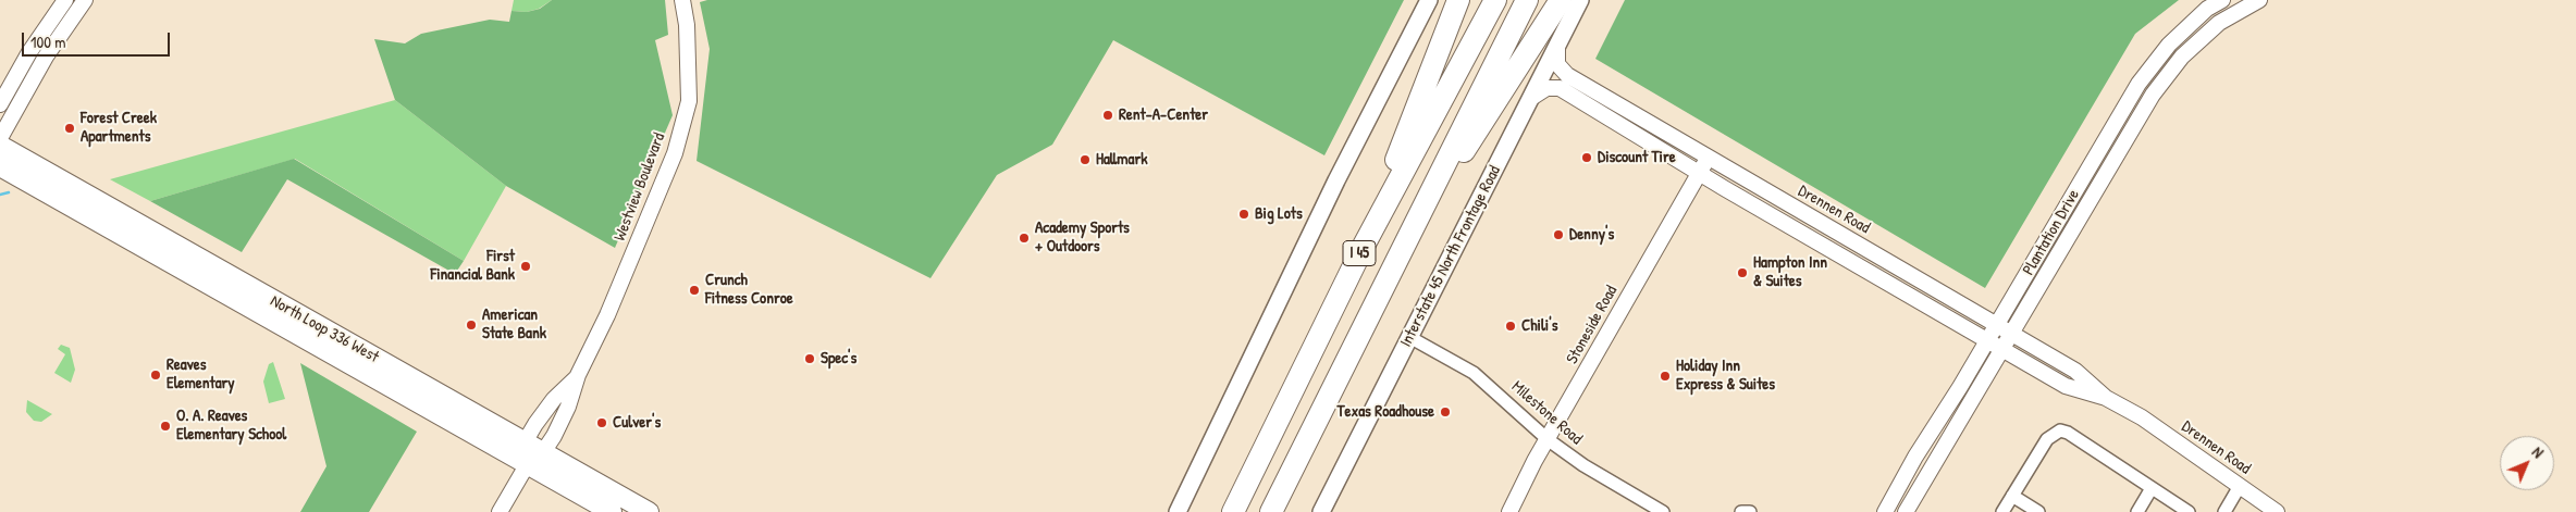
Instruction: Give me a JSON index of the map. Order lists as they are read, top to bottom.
{
  "streets": {
    "highway": ["I 45"],
    "main road": ["Interstate 45 North Frontage Road", "North Loop 336 West"],
    "street": [
      "Westview Boulevard",
      "Drennen Road",
      "Plantation Drive",
      "Stoneside Road",
      "Milestone Road"
    ]
  },
  "crossings": [
    ["Westview Boulevard", "North Loop 336 West"],
    ["Drennen Road", "Plantation Drive"],
    ["Drennen Road", "Interstate 45 North Frontage Road"],
    ["Drennen Road", "Stoneside Road"],
    ["Interstate 45 North Frontage Road", "Milestone Road"],
    ["Stoneside Road", "Milestone Road"]
  ],
  "places": [
    "Rent-A-Center",
    "Forest Creek Apartments",
    "Discount Tire",
    "Hallmark",
    "Big Lots",
    "Denny's",
    "Academy Sports + Outdoors",
    "First Financial Bank",
    "Hampton Inn & Suites",
    "Crunch Fitness Conroe",
    "American State Bank",
    "Chili's",
    "Spec's",
    "Reaves Elementary",
    "Holiday Inn Express & Suites",
    "Texas Roadhouse",
    "Culver's",
    "O. A. Reaves Elementary School"
  ],
  "scale_bar": "100 m",
  "north": "top right"
}
